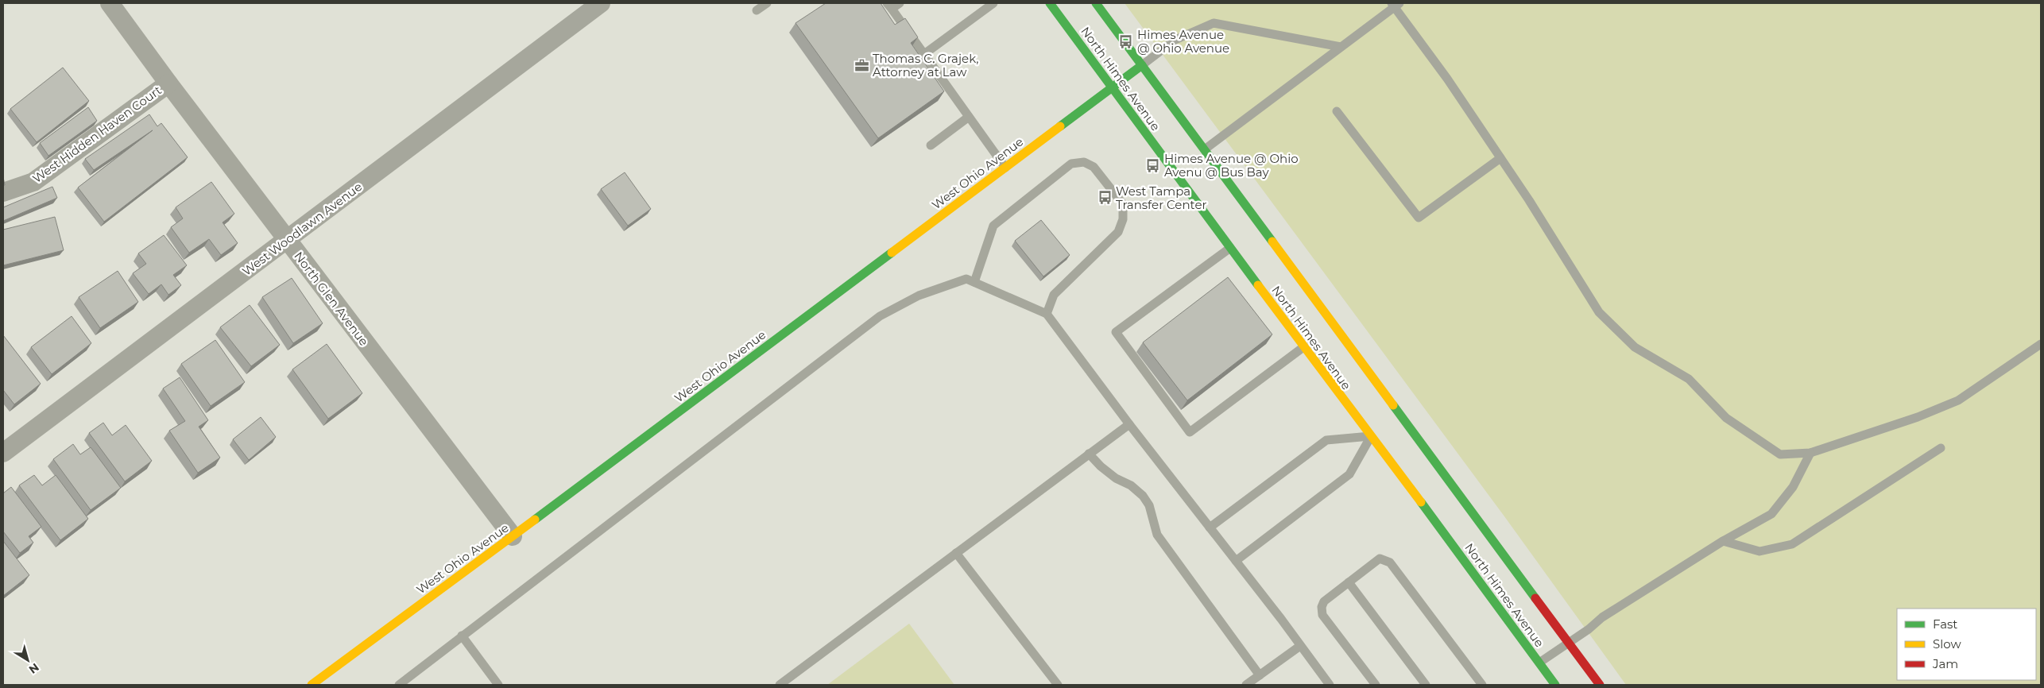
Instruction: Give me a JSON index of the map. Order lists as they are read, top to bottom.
{
  "streets": {
    "street": [
      "North Himes Avenue",
      "West Hidden Haven Court",
      "West Ohio Avenue",
      "West Woodlawn Avenue",
      "North Glen Avenue"
    ]
  },
  "crossings": [
    ["North Himes Avenue", "West Ohio Avenue"],
    ["West Hidden Haven Court", "North Glen Avenue"],
    ["West Ohio Avenue", "North Glen Avenue"],
    ["West Woodlawn Avenue", "North Glen Avenue"]
  ],
  "places": {
    "bus stop": ["Himes Avenue @ Ohio Avenue", "Himes Avenue @ Ohio Avenu @ Bus Bay", "West Tampa Transfer Center"],
    "office": ["Thomas C. Grajek, Attorney at Law"]
  },
  "legend": ["Fast", "Slow", "Jam"],
  "north": "bottom right"
}
